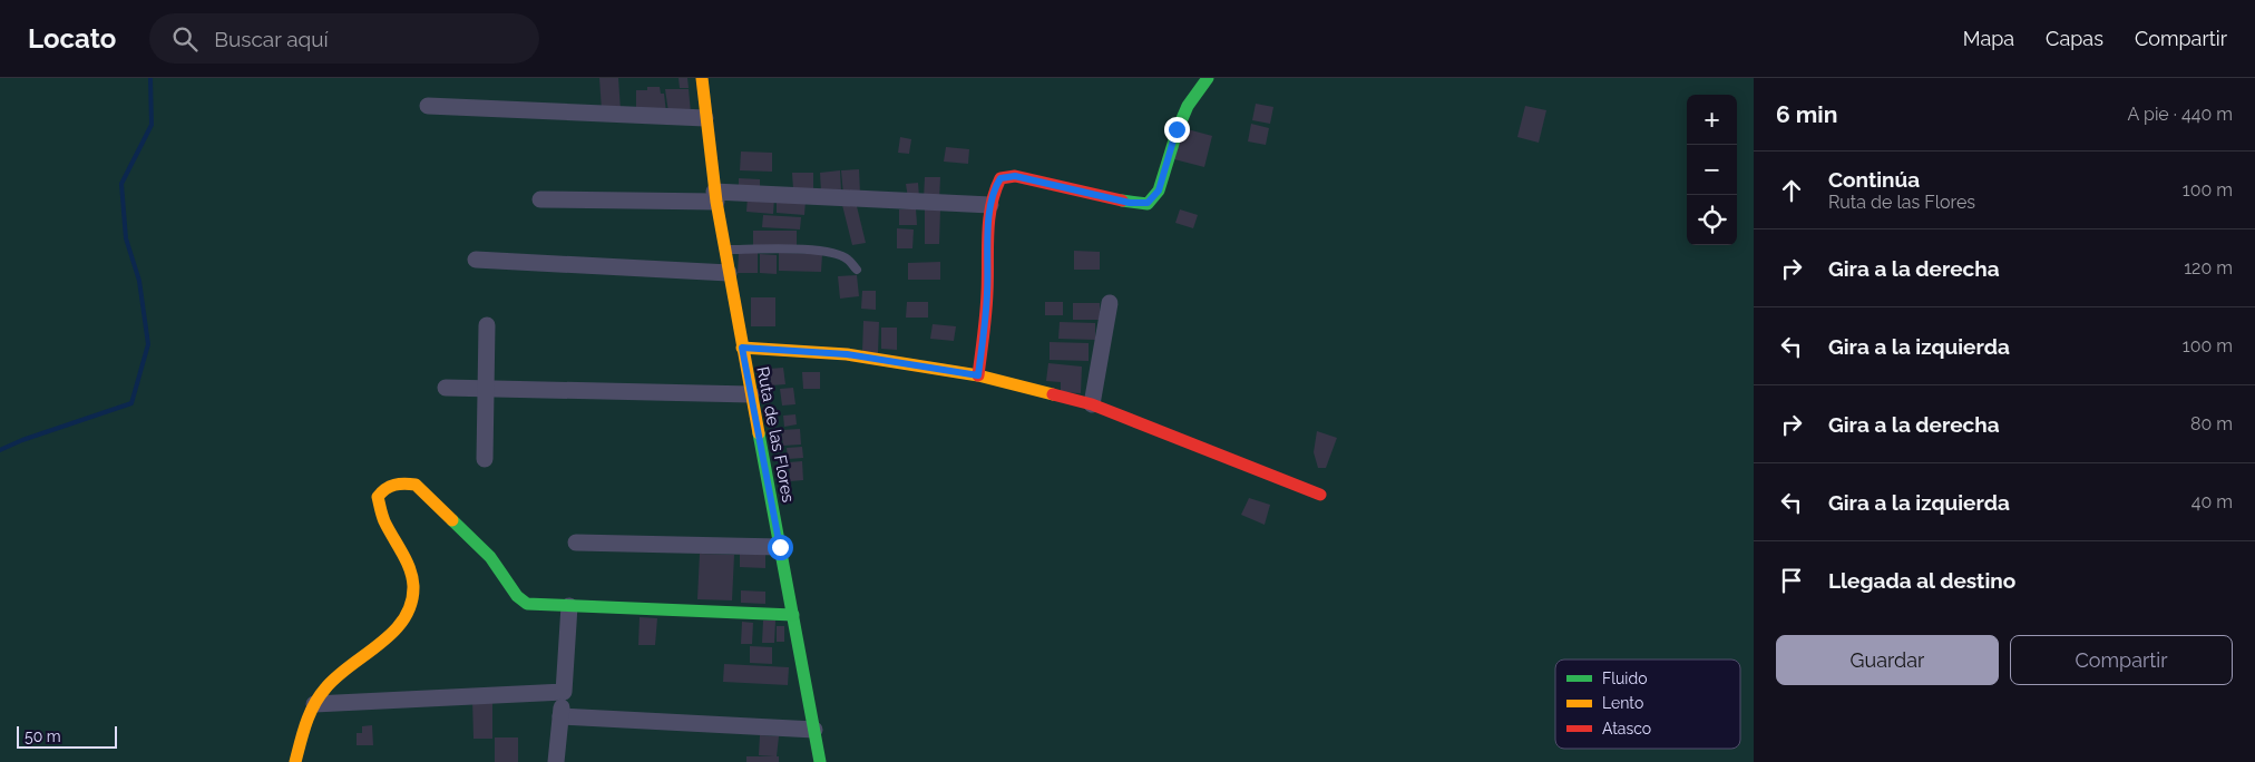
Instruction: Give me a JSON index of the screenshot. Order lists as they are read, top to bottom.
{
  "streets": {
    "street": ["Ruta de las Flores"]
  },
  "legend": ["Fluido", "Lento", "Atasco"],
  "scale_bar": "50 m",
  "page": {
    "header": "Locato",
    "search": "Buscar aquí",
    "nav": ["Mapa", "Capas", "Compartir"],
    "heading": ["6 min", "A pie · 440 m"],
    "map_buttons": ["+", "−"],
    "list": [
      ["Continúa", "Ruta de las Flores", "100 m"],
      ["Gira a la derecha", "120 m"],
      ["Gira a la izquierda", "100 m"],
      ["Gira a la derecha", "80 m"],
      ["Gira a la izquierda", "40 m"],
      "Llegada al destino"
    ],
    "buttons": ["Guardar", "Compartir"],
    "scale": "50 m"
  }
}
